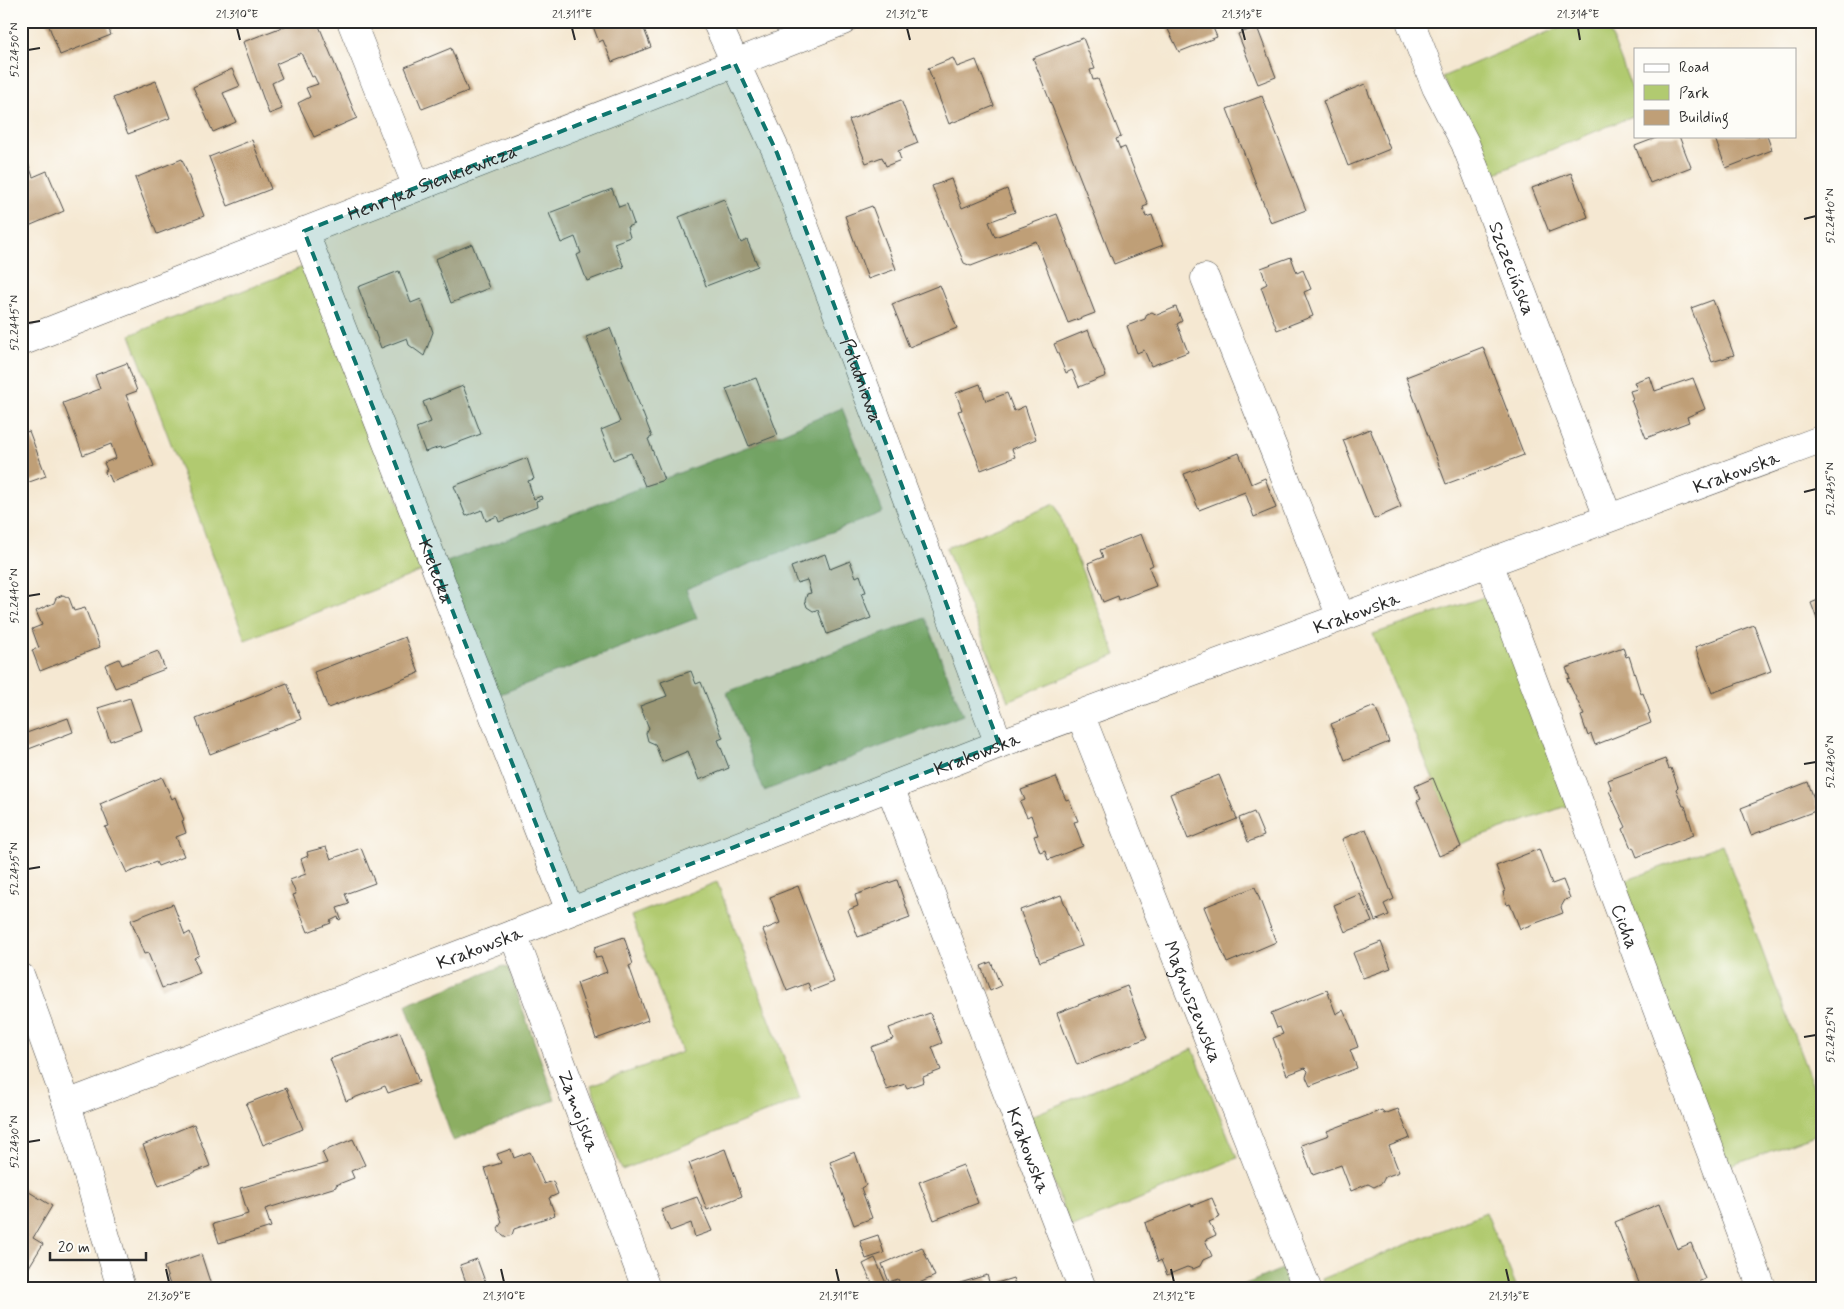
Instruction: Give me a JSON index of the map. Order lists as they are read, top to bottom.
{
  "streets": {
    "street": [
      "Henryka Sienkiewicza",
      "Szczecińska",
      "Południowa",
      "Krakowska",
      "Kielecka",
      "Cicha",
      "Magnuszewska",
      "Zamojska"
    ]
  },
  "crossings": [
    ["Henryka Sienkiewicza", "Południowa"],
    ["Henryka Sienkiewicza", "Kielecka"],
    ["Szczecińska", "Krakowska"],
    ["Południowa", "Krakowska"],
    ["Krakowska", "Kielecka"],
    ["Krakowska", "Cicha"],
    ["Krakowska", "Magnuszewska"],
    ["Krakowska", "Zamojska"]
  ],
  "legend": ["Road", "Park", "Building"],
  "scale_bar": "20 m",
  "coordinates": [
    "21.310°E",
    "21.311°E",
    "21.312°E",
    "21.313°E",
    "21.314°E",
    "52.2450°N",
    "52.2440°N",
    "52.2445°N",
    "52.2435°N",
    "52.2430°N",
    "52.2425°N",
    "21.309°E"
  ]
}
